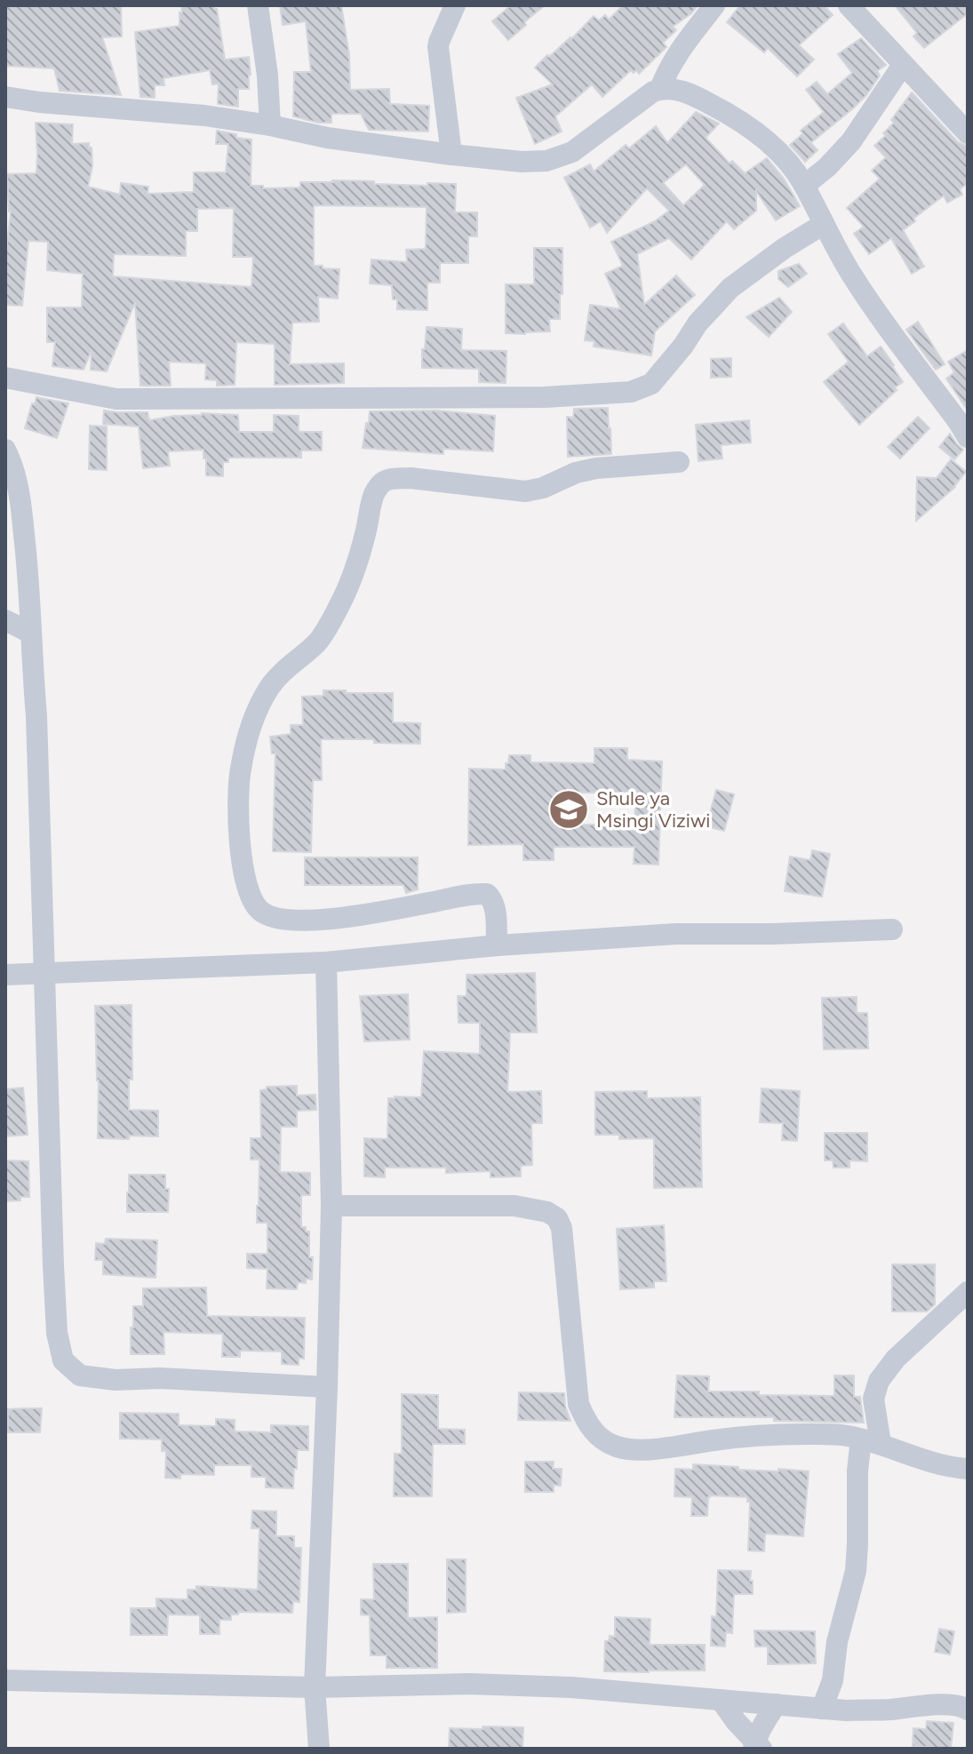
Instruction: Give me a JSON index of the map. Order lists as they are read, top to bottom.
{
  "places": {
    "school or university": ["Shule ya Msingi Viziwi"]
  }
}
